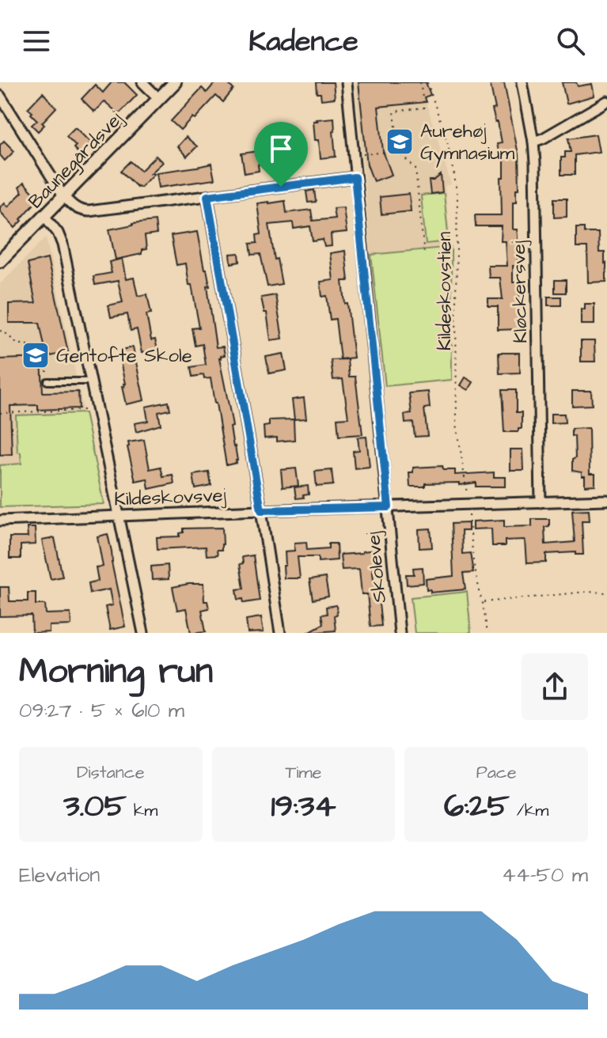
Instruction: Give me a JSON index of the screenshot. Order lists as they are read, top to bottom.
{
  "streets": {
    "street": [
      "Baunegårdsvej",
      "Kløckersvej",
      "Kildeskovsvej",
      "Skolevej"
    ],
    "path": ["Kildeskovstien"]
  },
  "crossings": [
    ["Kildeskovstien", "Kildeskovsvej"],
    ["Kløckersvej", "Kildeskovsvej"],
    ["Kildeskovsvej", "Skolevej"]
  ],
  "places": {
    "school or university": ["Aurehøj Gymnasium", "Gentofte Skole"]
  },
  "page": {
    "header": "Kadence",
    "heading": ["Morning run", "09:27 · 5 × 610 m"],
    "stats": [
      ["Distance", "3.05 km"],
      ["Time", "19:34"],
      ["Pace", "6:25 /km"]
    ],
    "chart": ["Elevation", "44–50 m"]
  }
}
